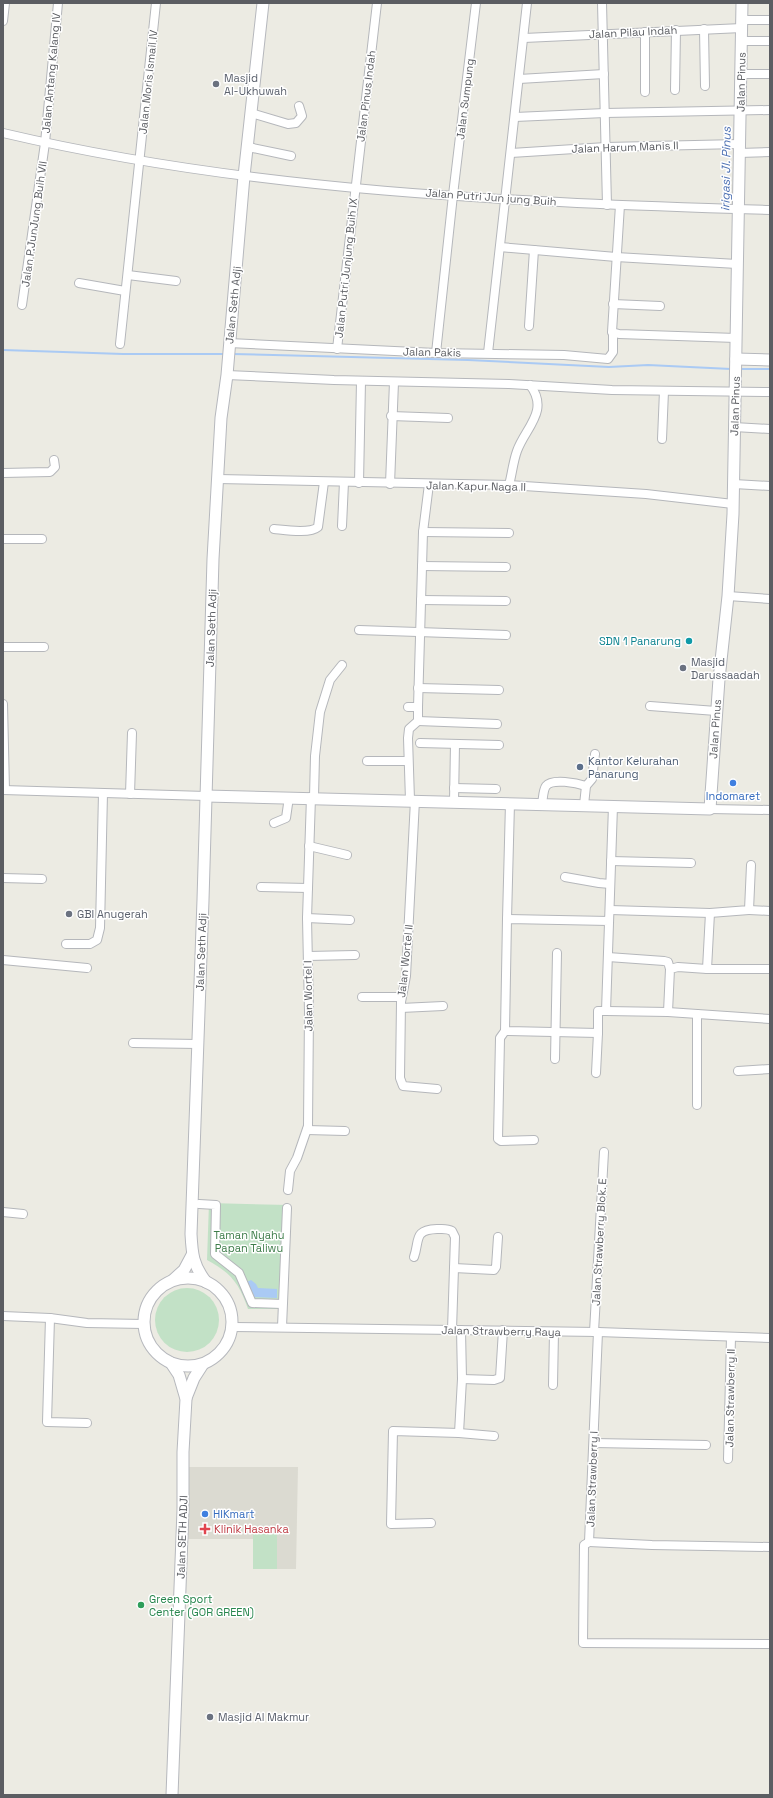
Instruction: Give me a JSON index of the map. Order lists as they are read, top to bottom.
{
  "streets": {
    "street": [
      "Jalan Pilau Indah",
      "Jalan Antang Kalang IV",
      "Jalan Moris Ismail IV",
      "Jalan Pinus",
      "Jalan Pinus Indah",
      "Jalan Sumpung",
      "Jalan Harum Manis II",
      "Jalan Putri Jun jung Buih",
      "Jalan P.JunJung Buih VII",
      "Jalan Putri Junjung Buih IX",
      "Jalan Seth Adji",
      "Jalan Pakis",
      "Jalan Kapur Naga II",
      "Jalan Wortel II",
      "Jalan Wortel I",
      "Jalan Strawberry Blok. E",
      "Jalan Strawberry Raya",
      "Jalan Strawberry II",
      "Jalan Strawberry I",
      "Jalan SETH ADJI"
    ]
  },
  "crossings": [
    ["Jalan Pilau Indah", "Jalan Pinus"],
    ["Jalan Antang Kalang IV", "Jalan Putri Jun jung Buih"],
    ["Jalan Antang Kalang IV", "Jalan P.JunJung Buih VII"],
    ["Jalan Moris Ismail IV", "Jalan Putri Jun jung Buih"],
    ["Jalan Pinus", "Jalan Harum Manis II"],
    ["Jalan Pinus", "Jalan Putri Jun jung Buih"],
    ["Jalan Pinus", "Jalan Kapur Naga II"],
    ["Jalan Pinus Indah", "Jalan Putri Jun jung Buih"],
    ["Jalan Pinus Indah", "Jalan Putri Junjung Buih IX"],
    ["Jalan Sumpung", "Jalan Putri Jun jung Buih"],
    ["Jalan Sumpung", "Jalan Pakis"],
    ["Jalan Putri Jun jung Buih", "Jalan P.JunJung Buih VII"],
    ["Jalan Putri Jun jung Buih", "Jalan Putri Junjung Buih IX"],
    ["Jalan Putri Jun jung Buih", "Jalan Seth Adji"],
    ["Jalan Putri Junjung Buih IX", "Jalan Pakis"],
    ["Jalan Seth Adji", "Jalan Pakis"],
    ["Jalan Seth Adji", "Jalan Kapur Naga II"],
    ["Jalan Strawberry Blok. E", "Jalan Strawberry Raya"],
    ["Jalan Strawberry Blok. E", "Jalan Strawberry I"],
    ["Jalan Strawberry Raya", "Jalan Strawberry II"],
    ["Jalan Strawberry Raya", "Jalan Strawberry I"]
  ],
  "water": ["irigasi Jl. Pinus"],
  "parks": ["Taman Nyahu Papan Taliwu"],
  "places": {
    "other": [
      "Masjid Al-Ukhuwah",
      "SDN 1 Panarung",
      "Masjid Darussaadah",
      "Kantor Kelurahan Panarung",
      "Indomaret",
      "GBI Anugerah",
      "HIKmart",
      "Green Sport Center (GOR GREEN)",
      "Masjid Al Makmur"
    ],
    "health": ["Klinik Hasanka"]
  }
}
